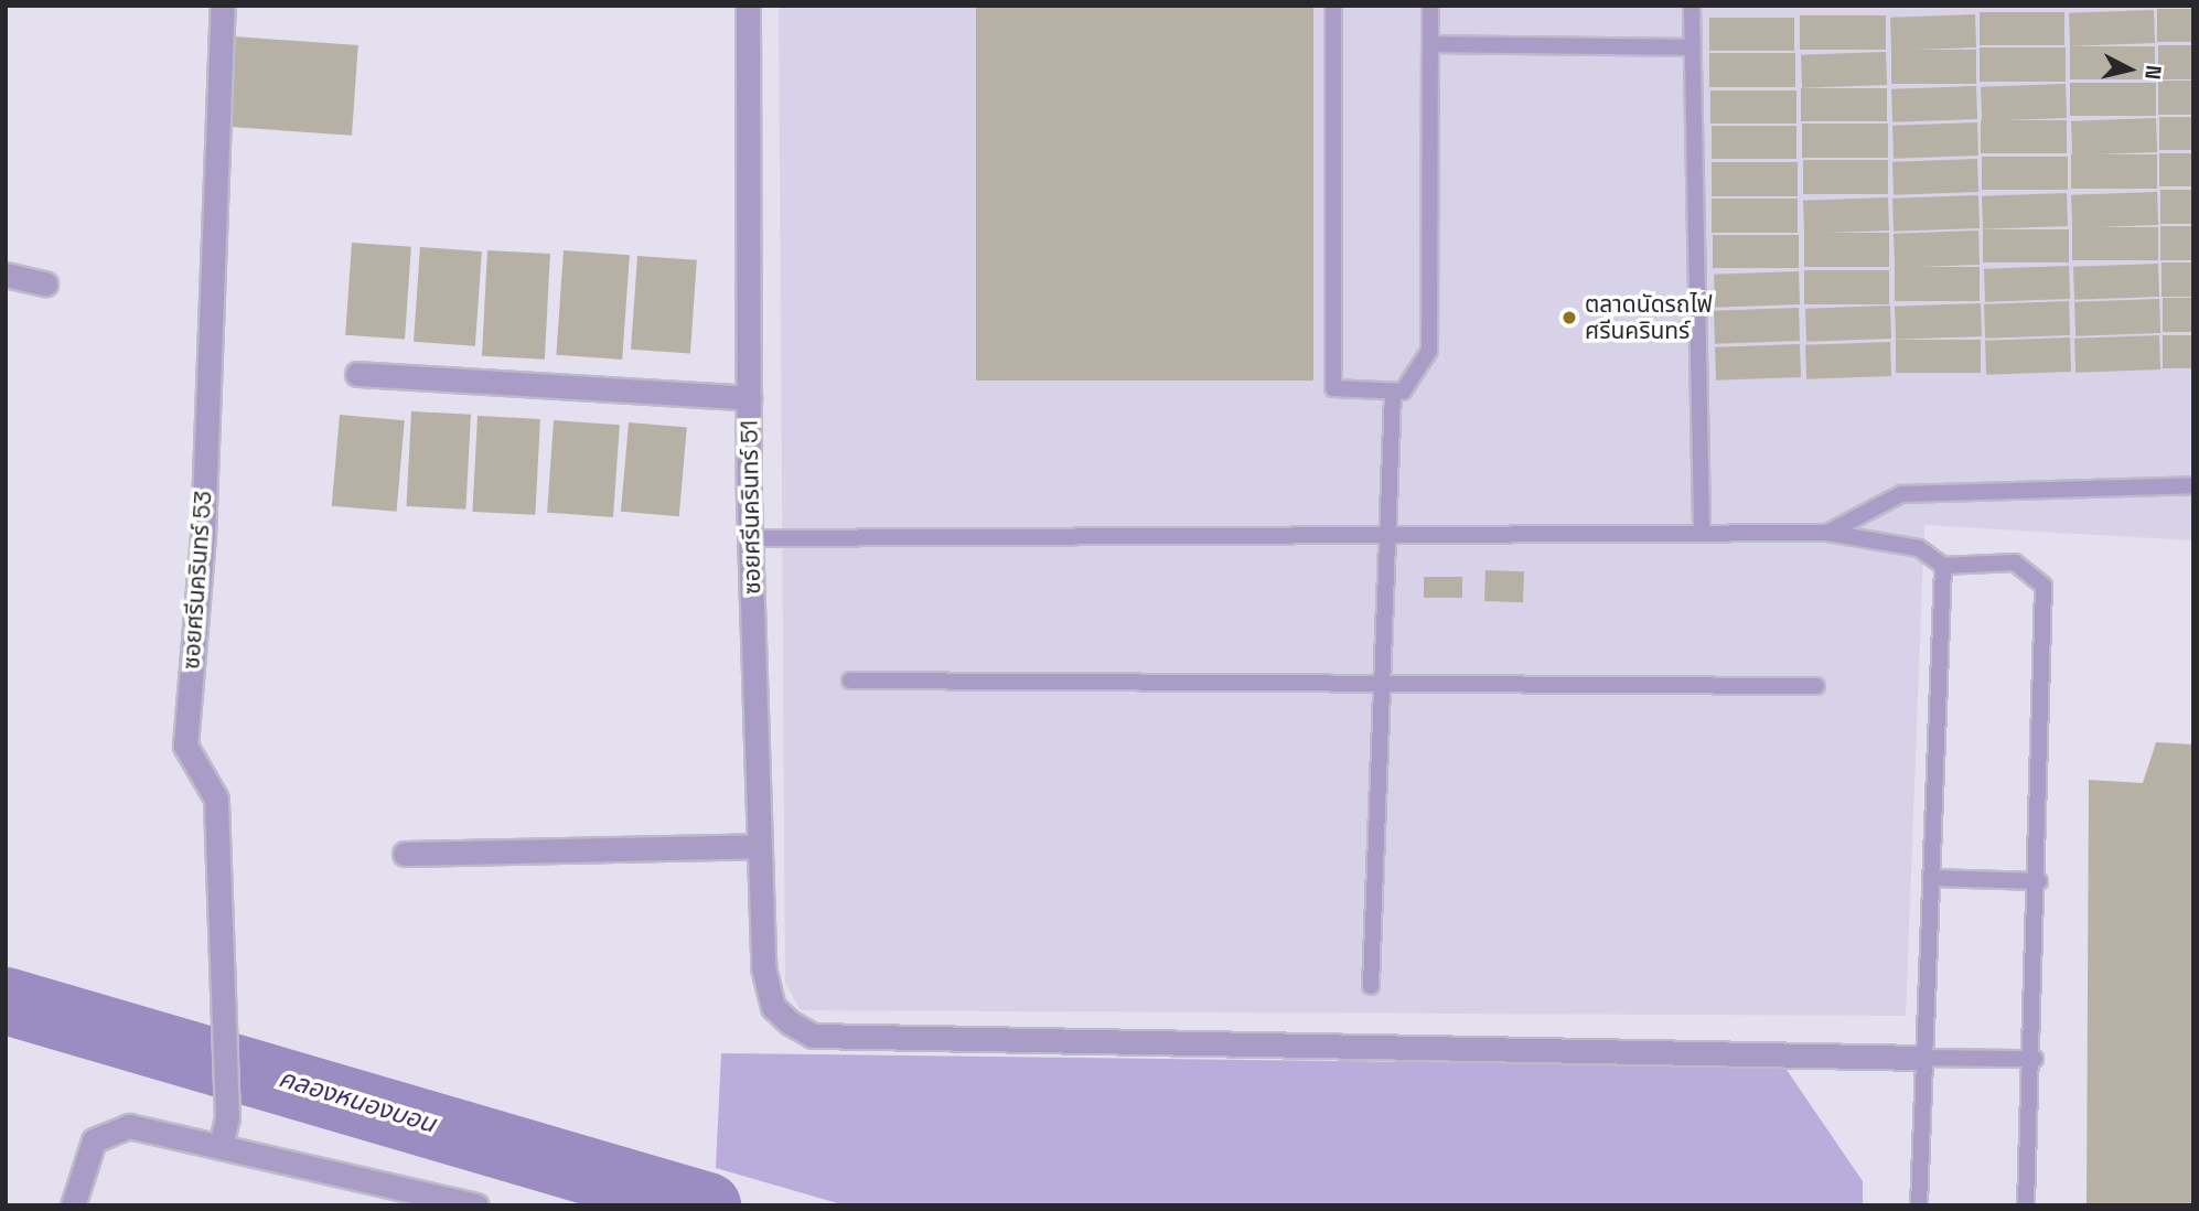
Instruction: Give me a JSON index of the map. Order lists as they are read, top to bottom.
{
  "streets": {
    "street": ["ซอยศรีนครินทร์ 51", "ซอยศรีนครินทร์ 53"]
  },
  "water": ["คลองหนองบอน"],
  "places": ["ตลาดนัดรถไฟ ศรีนครินทร์"],
  "north": "right"
}
